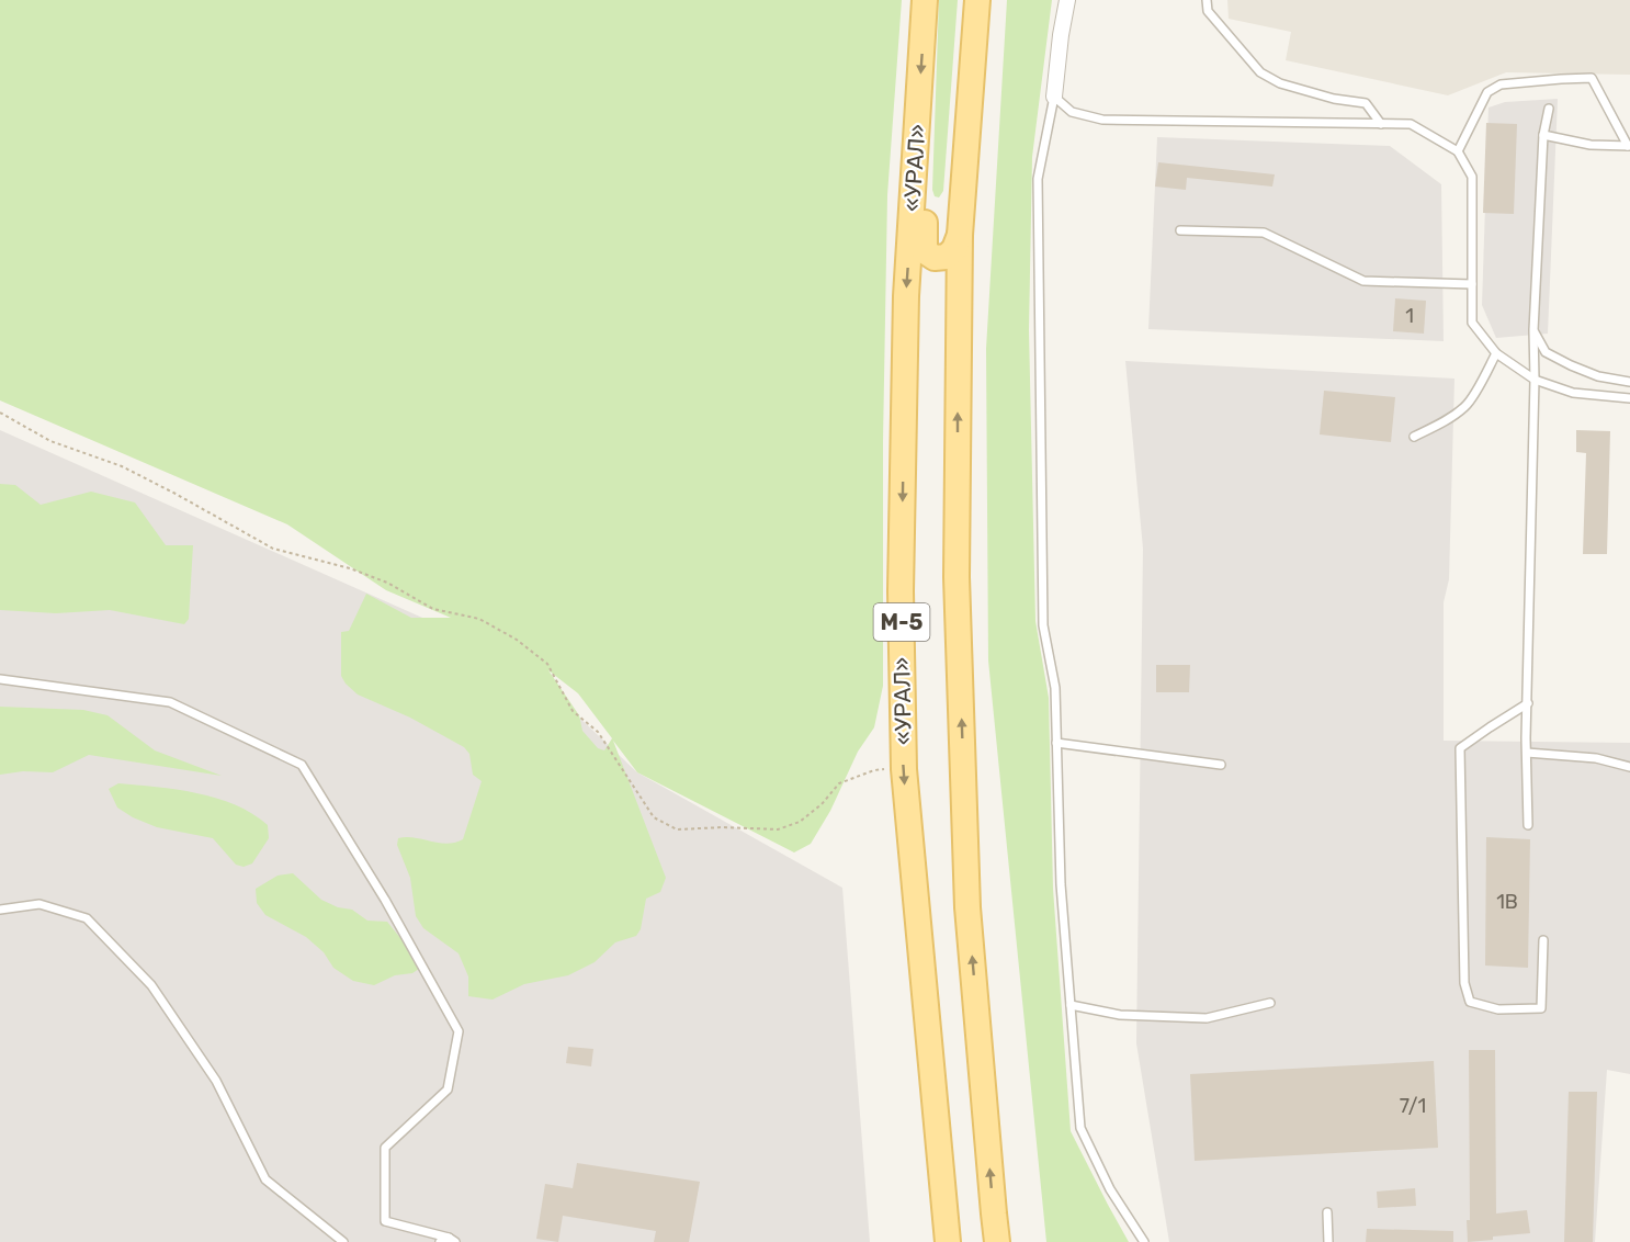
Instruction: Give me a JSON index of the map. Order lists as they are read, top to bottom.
{
  "streets": {
    "main road": ["«УРАЛ»", "М-5"]
  },
  "house_numbers": ["1", "1В", "7/1"]
}
